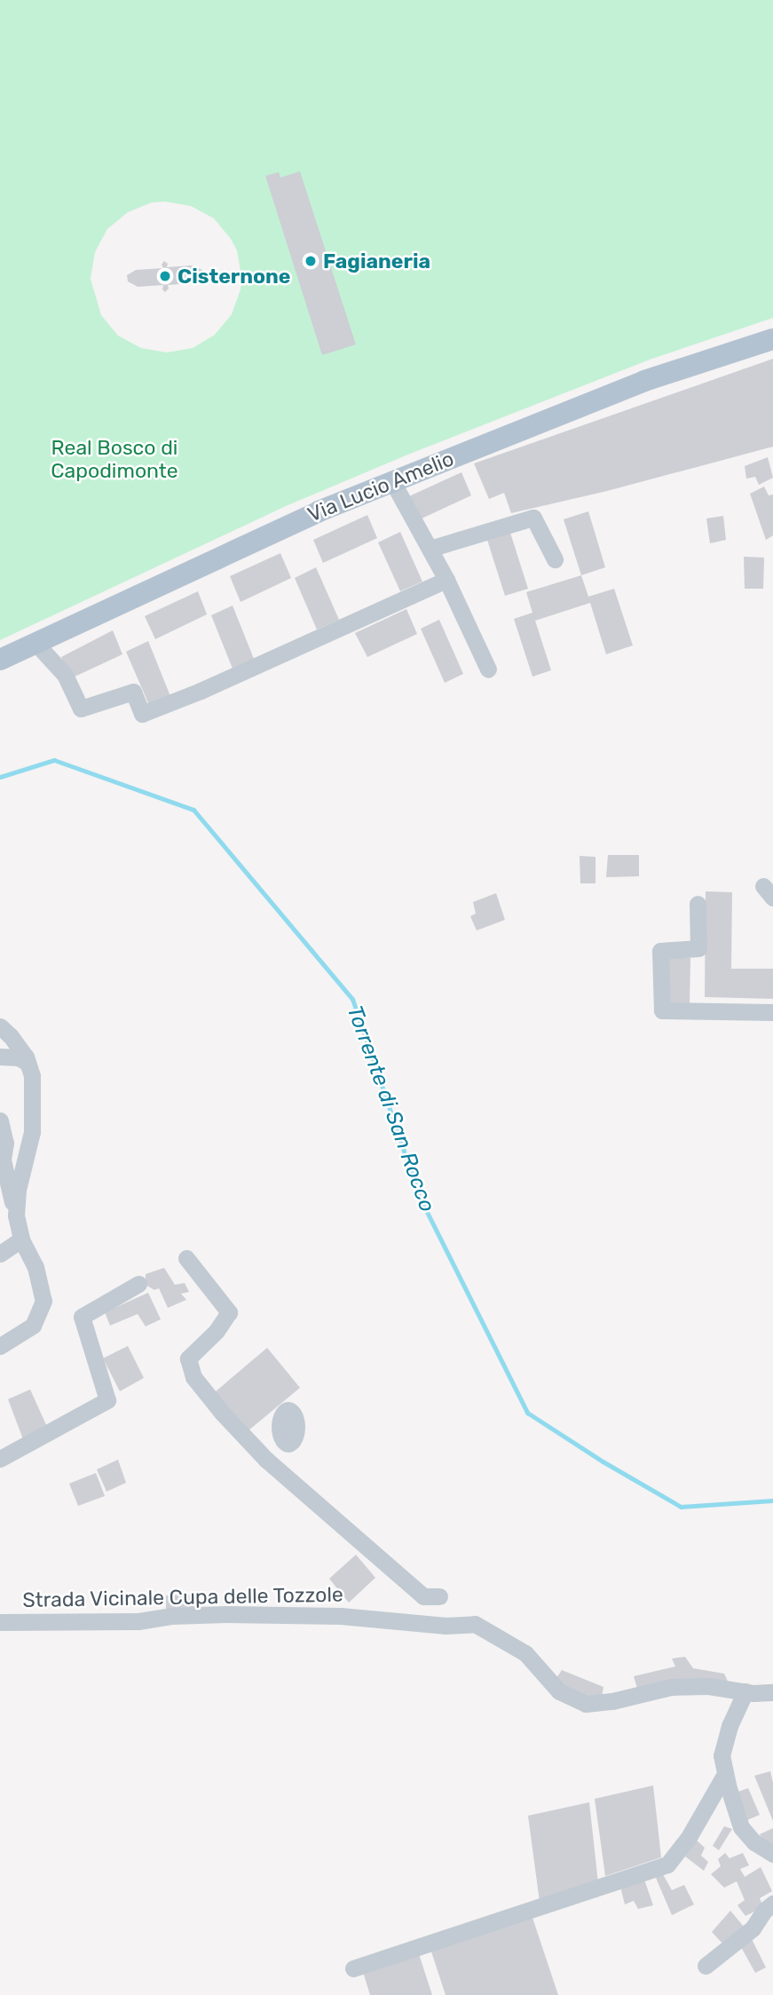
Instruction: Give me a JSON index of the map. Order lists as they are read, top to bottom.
{
  "streets": {
    "main road": ["Via Lucio Amelio"],
    "street": ["Strada Vicinale Cupa delle Tozzole"]
  },
  "water": ["Torrente di San Rocco"],
  "parks": ["Real Bosco di Capodimonte"],
  "places": ["Fagianeria", "Cisternone"]
}
